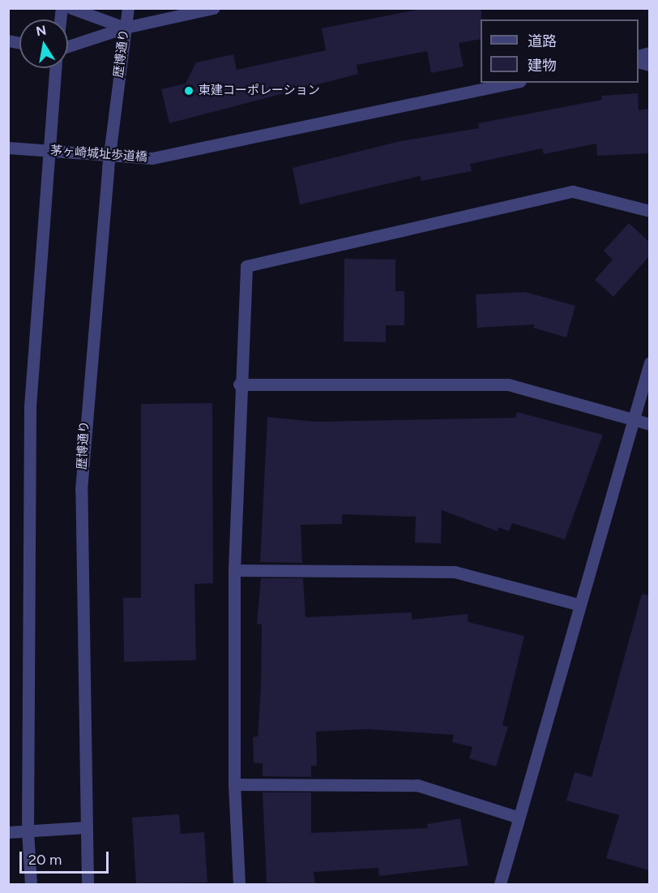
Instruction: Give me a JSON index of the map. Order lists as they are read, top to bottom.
{
  "streets": {
    "street": ["歴博通り", "茅ヶ崎城址歩道橋"]
  },
  "places": ["東建コーポレーション"],
  "legend": ["道路", "建物"],
  "scale_bar": "20 m",
  "north": "top"
}
